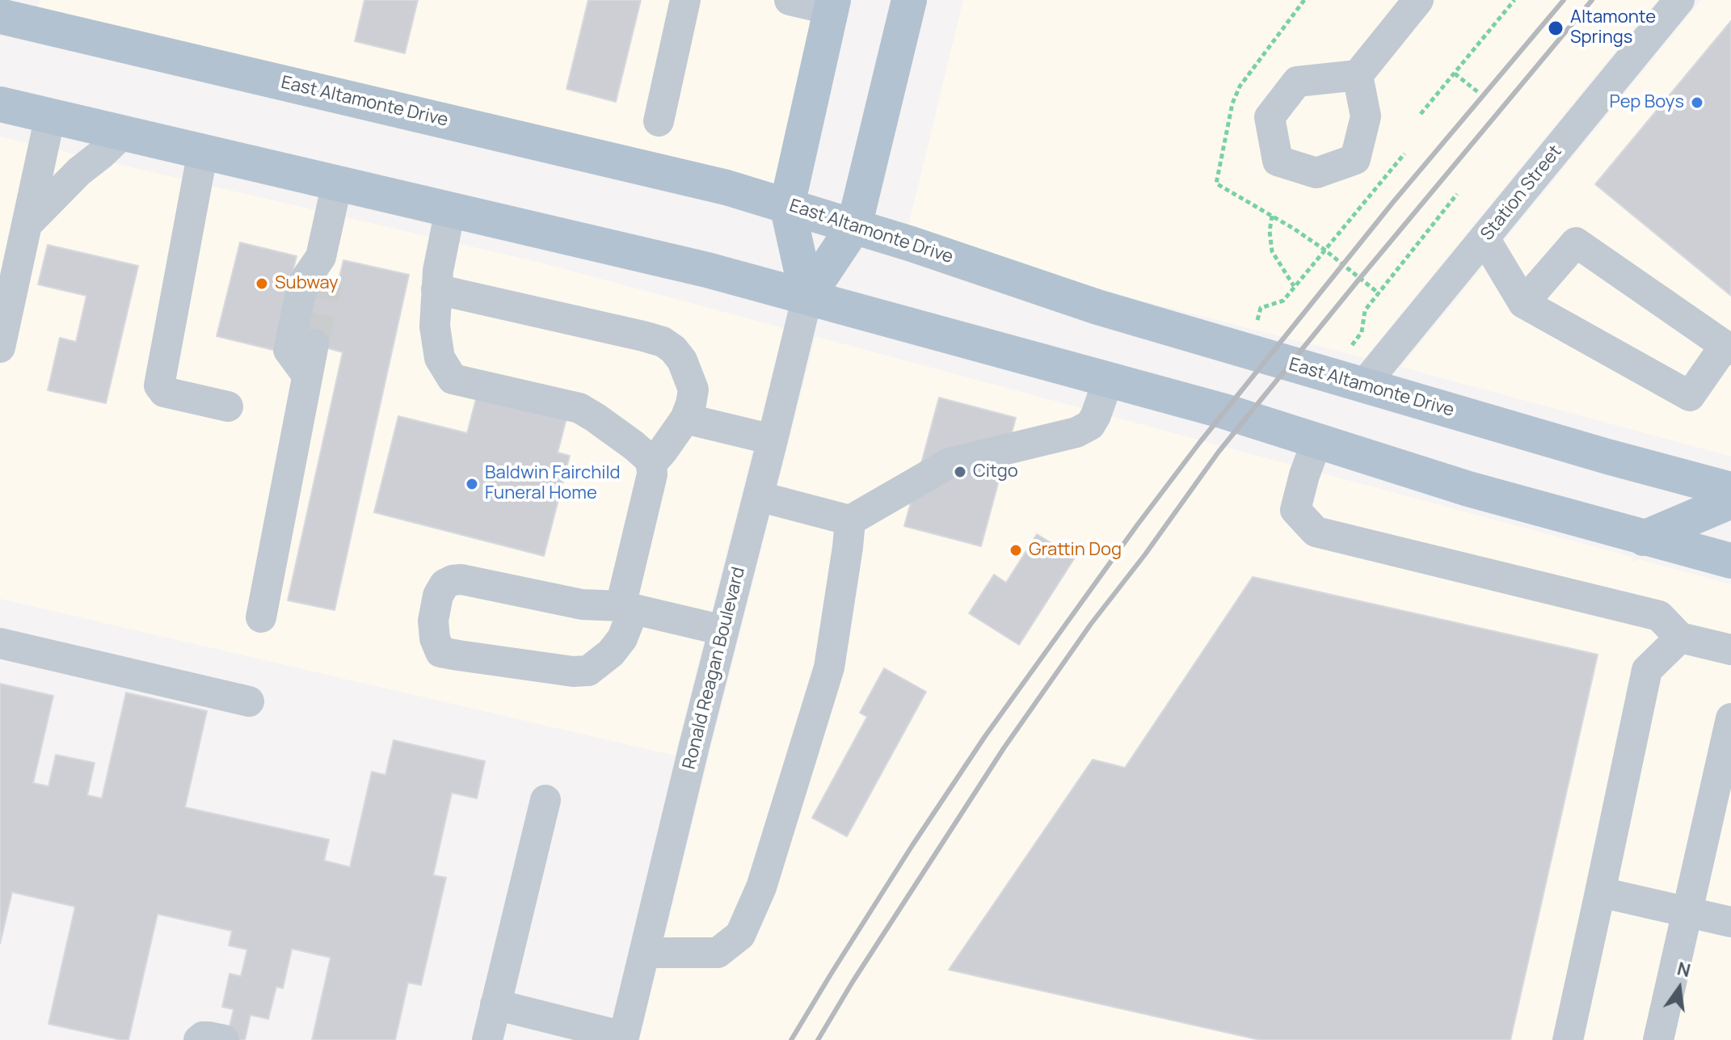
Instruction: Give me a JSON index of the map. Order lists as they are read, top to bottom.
{
  "streets": {
    "main road": ["East Altamonte Drive", "Ronald Reagan Boulevard"],
    "street": ["Station Street"]
  },
  "crossings": [
    ["East Altamonte Drive", "Station Street"],
    ["East Altamonte Drive", "Ronald Reagan Boulevard"]
  ],
  "places": [
    "Altamonte Springs",
    "Pep Boys",
    "Subway",
    "Citgo",
    "Baldwin Fairchild Funeral Home",
    "Grattin Dog"
  ],
  "north": "top"
}
